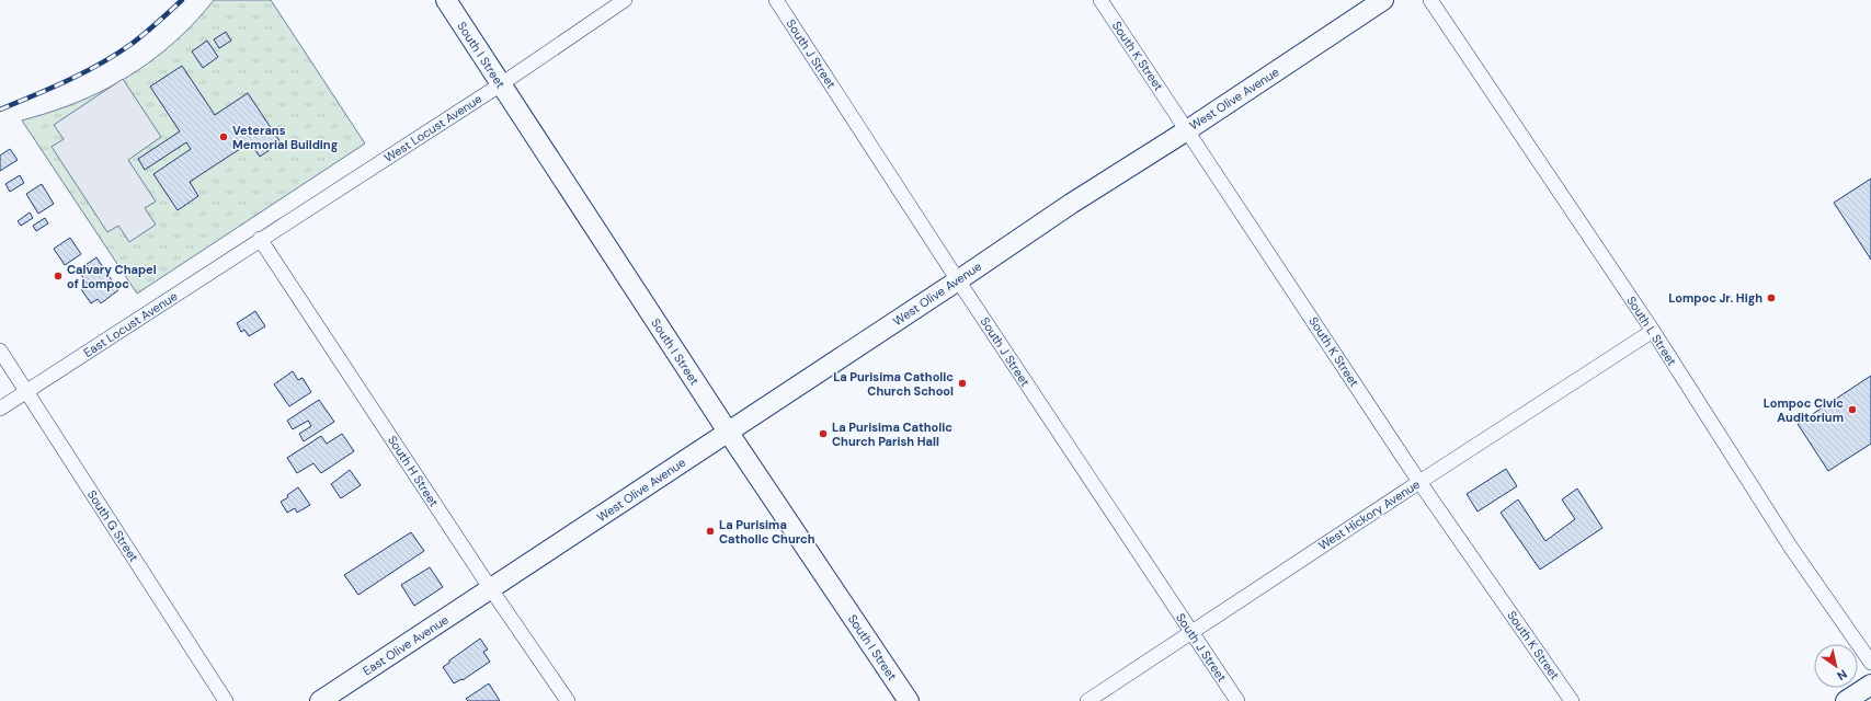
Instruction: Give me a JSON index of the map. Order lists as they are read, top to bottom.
{
  "streets": {
    "street": [
      "South J Street",
      "South I Street",
      "South K Street",
      "West Olive Avenue",
      "West Locust Avenue",
      "East Locust Avenue",
      "South L Street",
      "South H Street",
      "West Hickory Avenue",
      "South G Street",
      "East Olive Avenue"
    ]
  },
  "crossings": [
    ["South J Street", "West Olive Avenue"],
    ["South J Street", "West Hickory Avenue"],
    ["South I Street", "West Olive Avenue"],
    ["South I Street", "West Locust Avenue"],
    ["South K Street", "West Olive Avenue"],
    ["South K Street", "West Hickory Avenue"],
    ["West Olive Avenue", "South H Street"],
    ["West Olive Avenue", "East Olive Avenue"],
    ["West Locust Avenue", "East Locust Avenue"],
    ["West Locust Avenue", "South H Street"],
    ["East Locust Avenue", "South H Street"],
    ["East Locust Avenue", "South G Street"],
    ["South L Street", "West Hickory Avenue"],
    ["South H Street", "East Olive Avenue"]
  ],
  "places": [
    "Veterans Memorial Building",
    "Calvary Chapel of Lompoc",
    "Lompoc Jr. High",
    "La Purisima Catholic Church School",
    "Lompoc Civic Auditorium",
    "La Purisima Catholic Church Parish Hall",
    "La Purisima Catholic Church"
  ],
  "north": "bottom right"
}
